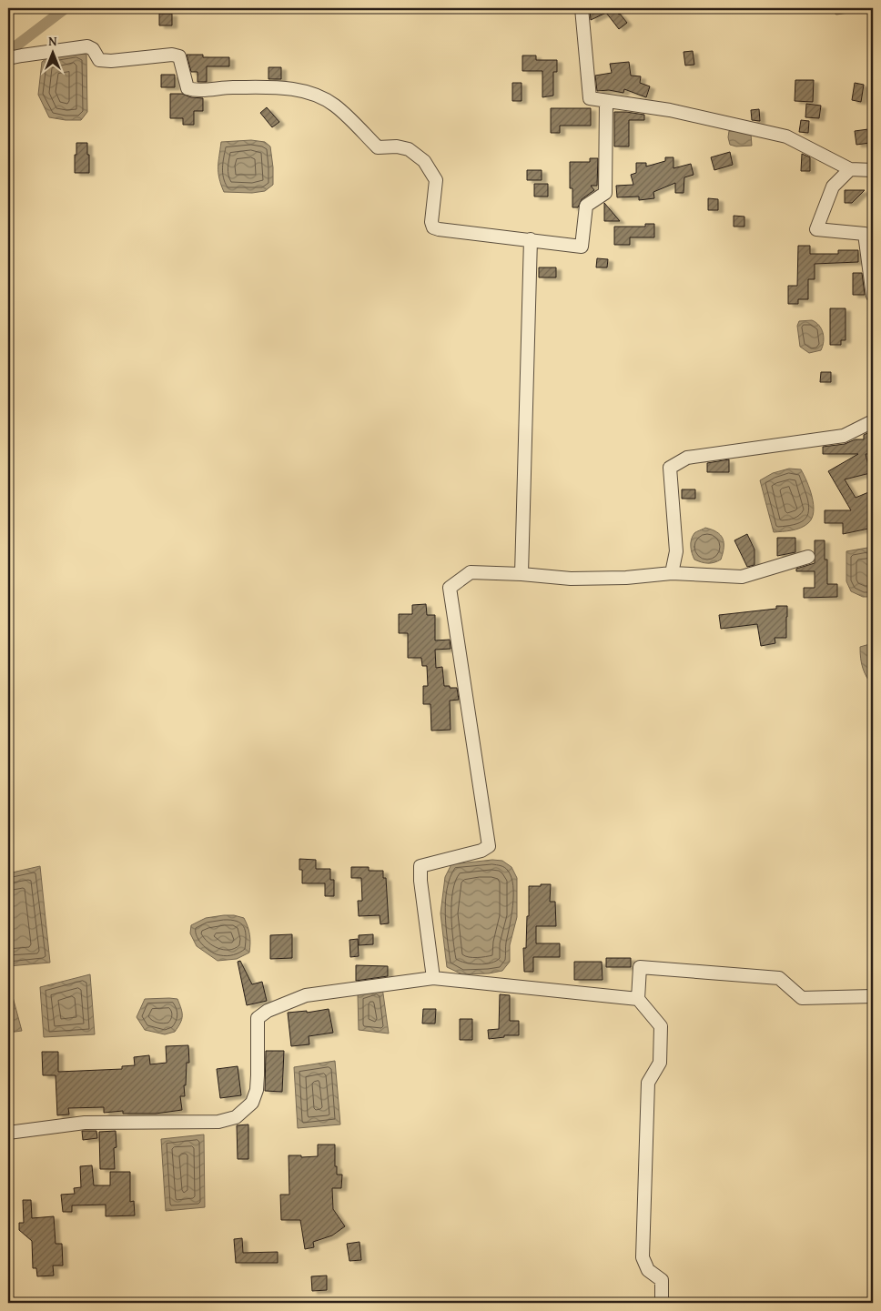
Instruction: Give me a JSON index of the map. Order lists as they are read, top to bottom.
{
  "north": "top"
}
